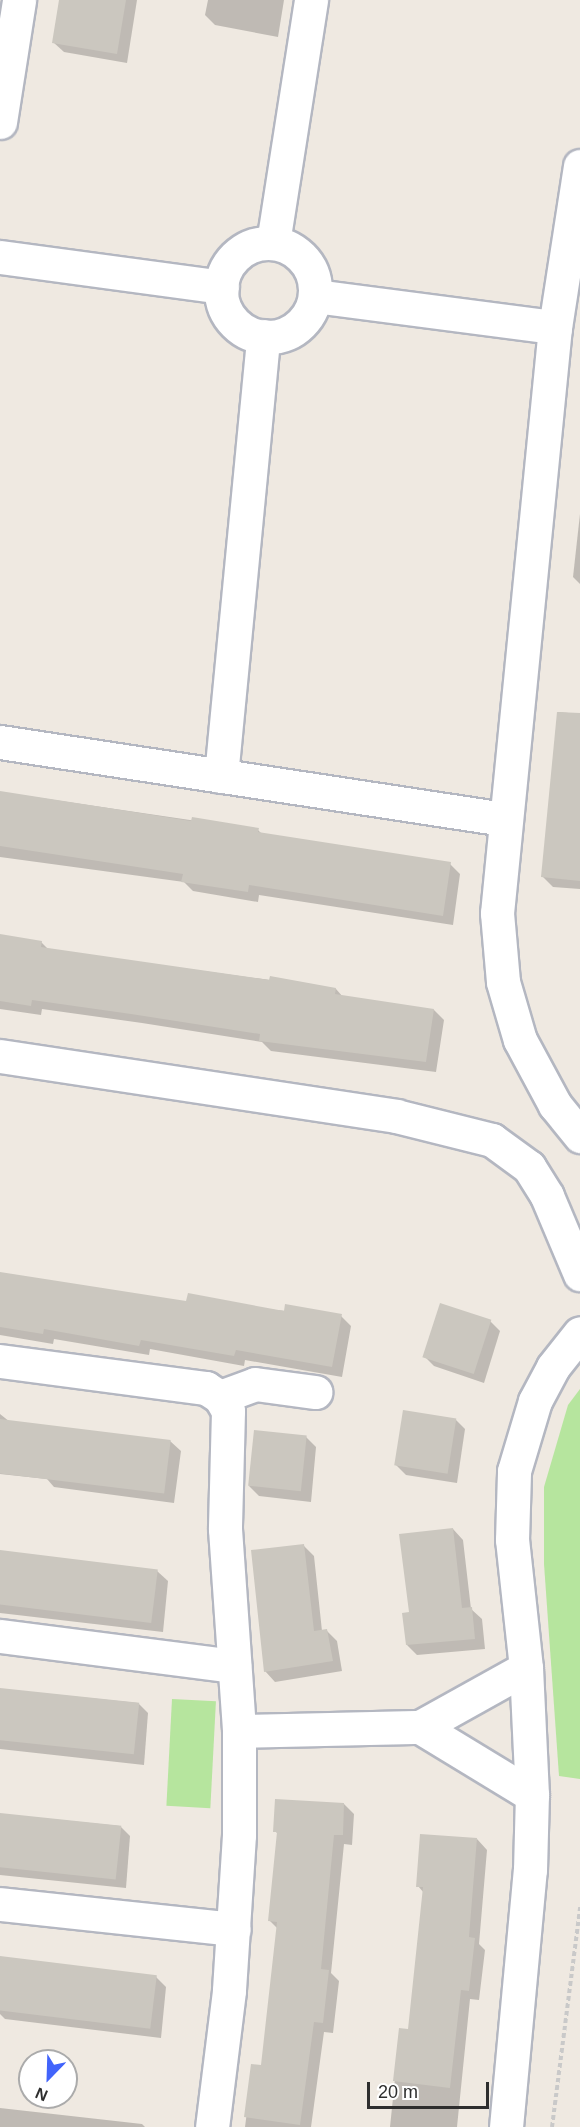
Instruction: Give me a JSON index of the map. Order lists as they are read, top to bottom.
{
  "scale_bar": "20 m",
  "north": "bottom left"
}
